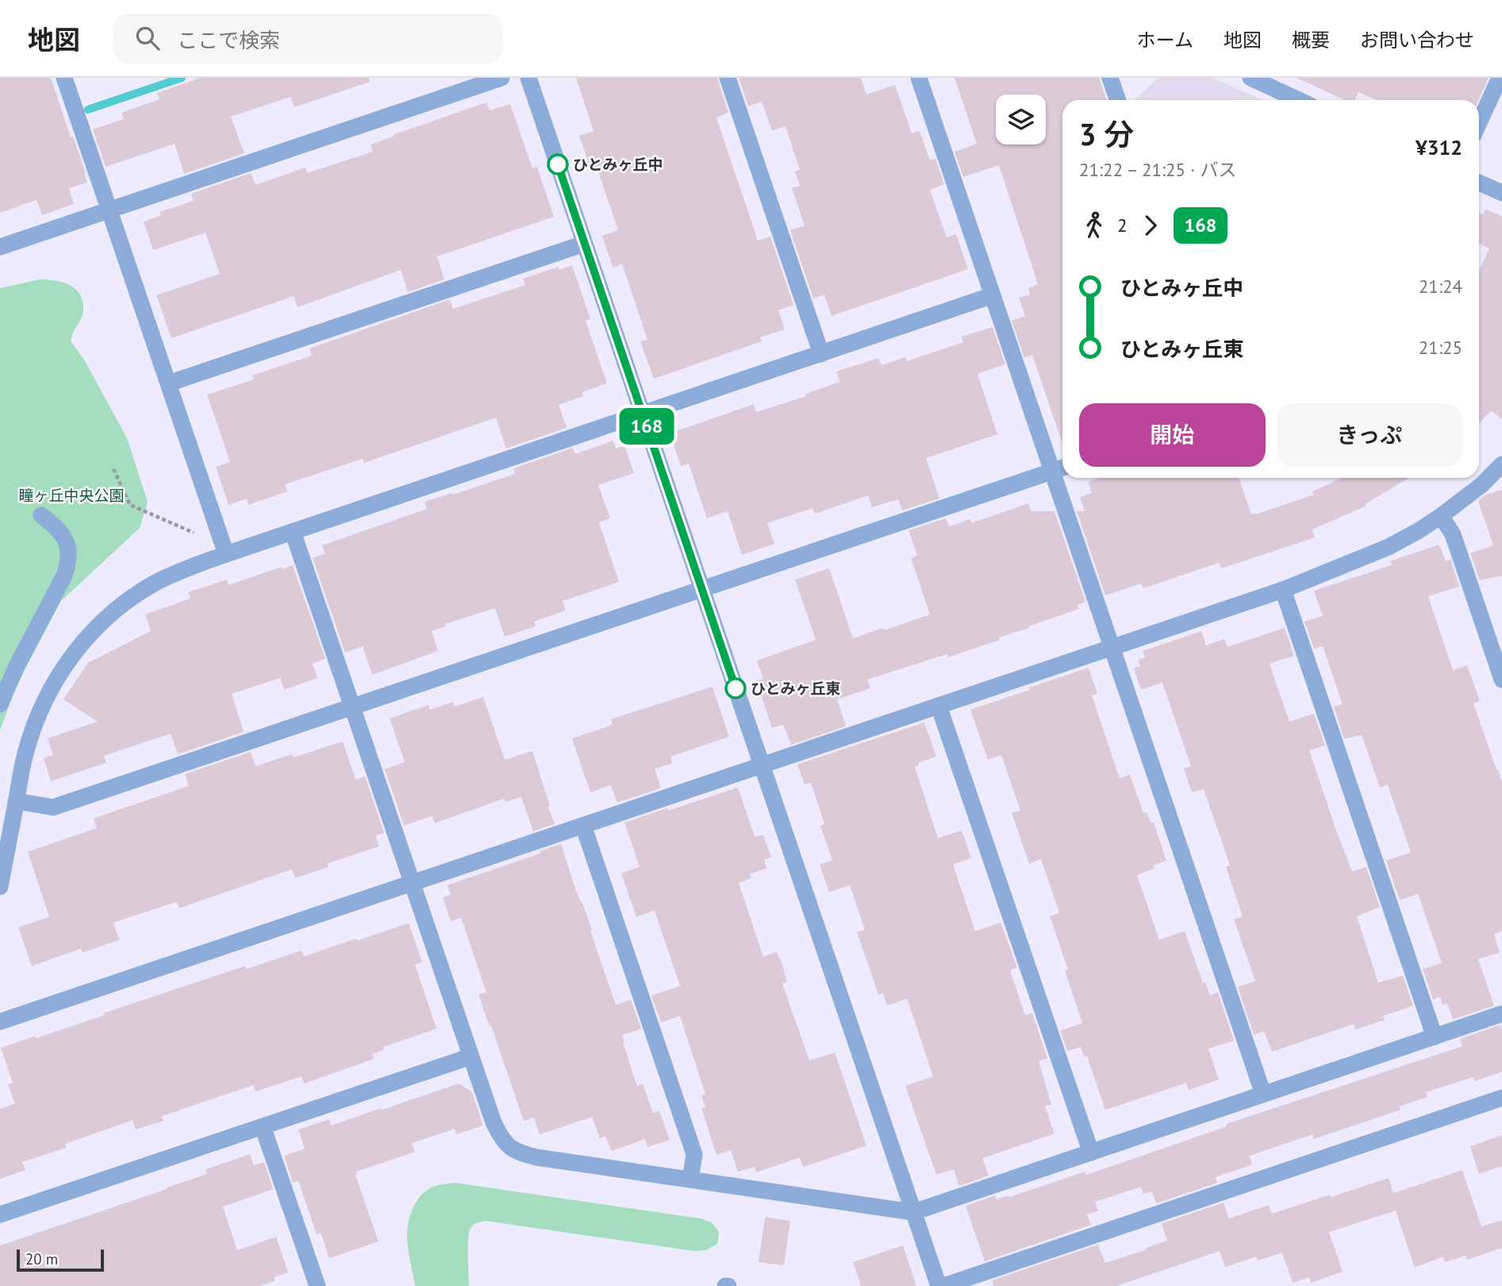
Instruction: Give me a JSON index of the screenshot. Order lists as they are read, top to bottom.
{
  "parks": ["瞳ヶ丘中央公園"],
  "places": ["ひとみヶ丘中", "ひとみヶ丘東"],
  "lines": ["bus line 168"],
  "scale_bar": "20 m",
  "page": {
    "header": "地図",
    "search": "ここで検索",
    "nav": [
      "ホーム",
      "地図",
      "概要",
      "お問い合わせ"
    ],
    "on_map": "168",
    "heading": ["3 分", "21:22 – 21:25 · バス", "¥312"],
    "legs": ["2", "168"],
    "list": [
      {
        "name": "ひとみヶ丘中",
        "value": "21:24"
      },
      {
        "name": "ひとみヶ丘東",
        "value": "21:25"
      }
    ],
    "buttons": ["開始", "きっぷ"],
    "scale": "20 m"
  }
}
